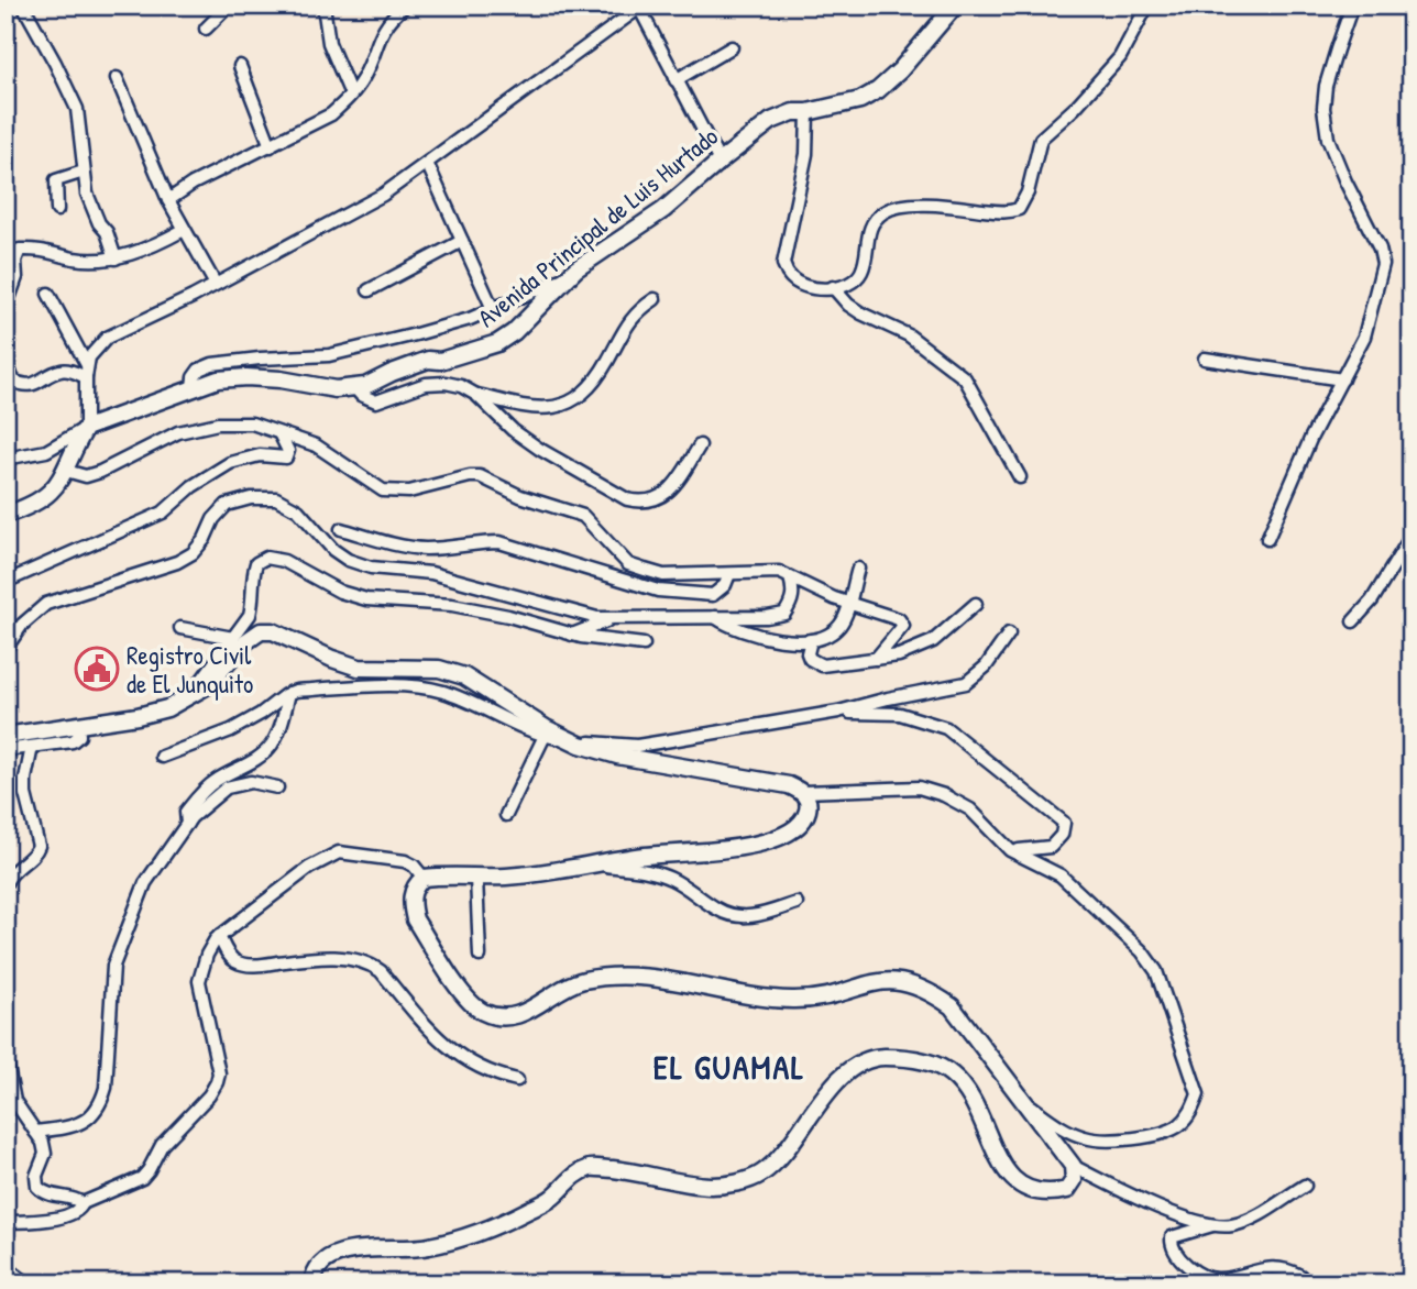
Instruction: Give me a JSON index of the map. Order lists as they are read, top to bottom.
{
  "streets": {
    "street": ["Avenida Principal de Luis Hurtado"]
  },
  "districts": ["EL GUAMAL"],
  "places": {
    "public building": ["Registro Civil de El Junquito"]
  }
}
